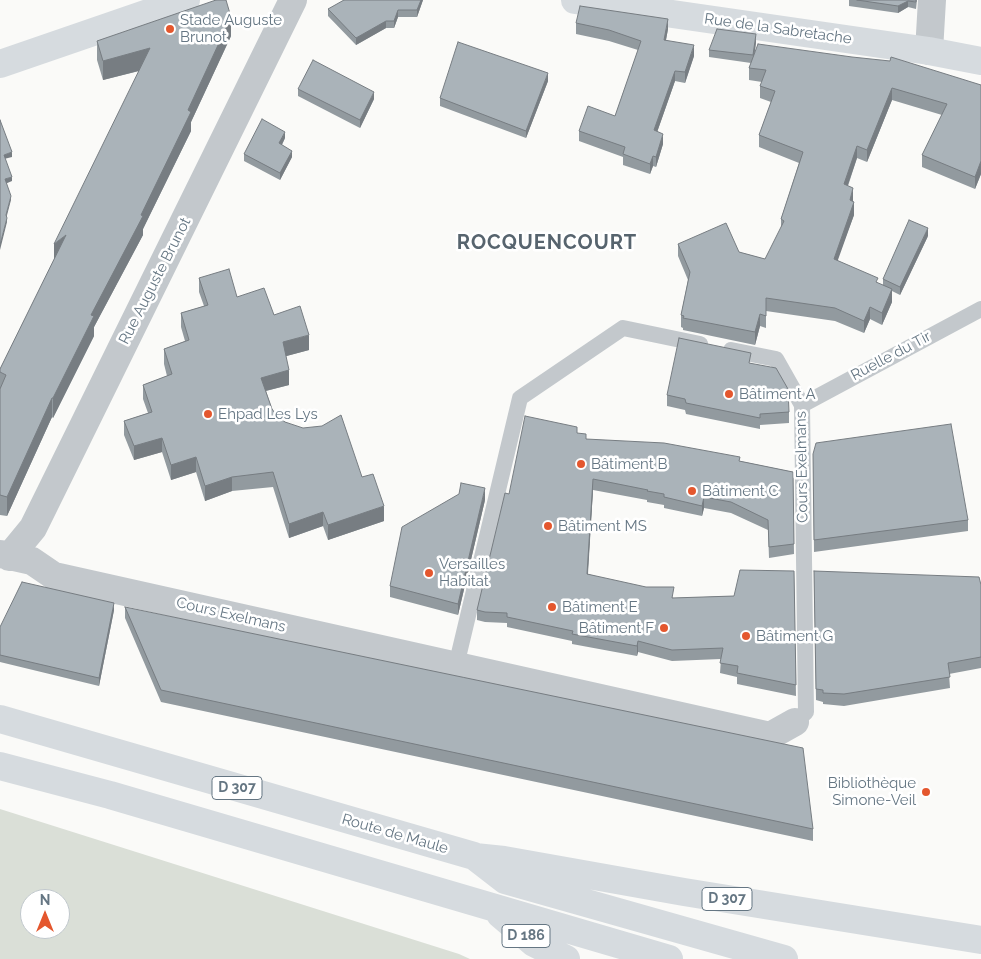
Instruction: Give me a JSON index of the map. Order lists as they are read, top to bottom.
{
  "streets": {
    "main road": [
      "Rue de la Sabretache",
      "D 307",
      "Route de Maule",
      "D 186"
    ],
    "street": ["Rue Auguste Brunot", "Cours Exelmans"],
    "lane": ["Ruelle du Tir"]
  },
  "crossings": [
    ["Rue Auguste Brunot", "Cours Exelmans"],
    ["Ruelle du Tir", "Cours Exelmans"],
    ["D 307", "Route de Maule"]
  ],
  "districts": ["ROCQUENCOURT"],
  "places": [
    "Stade Auguste Brunot",
    "Bâtiment A",
    "Ehpad Les Lys",
    "Bâtiment B",
    "Bâtiment C",
    "Bâtiment MS",
    "Versailles Habitat",
    "Bâtiment E",
    "Bâtiment F",
    "Bâtiment G",
    "Bibliothèque Simone-Veil"
  ],
  "north": "top"
}
